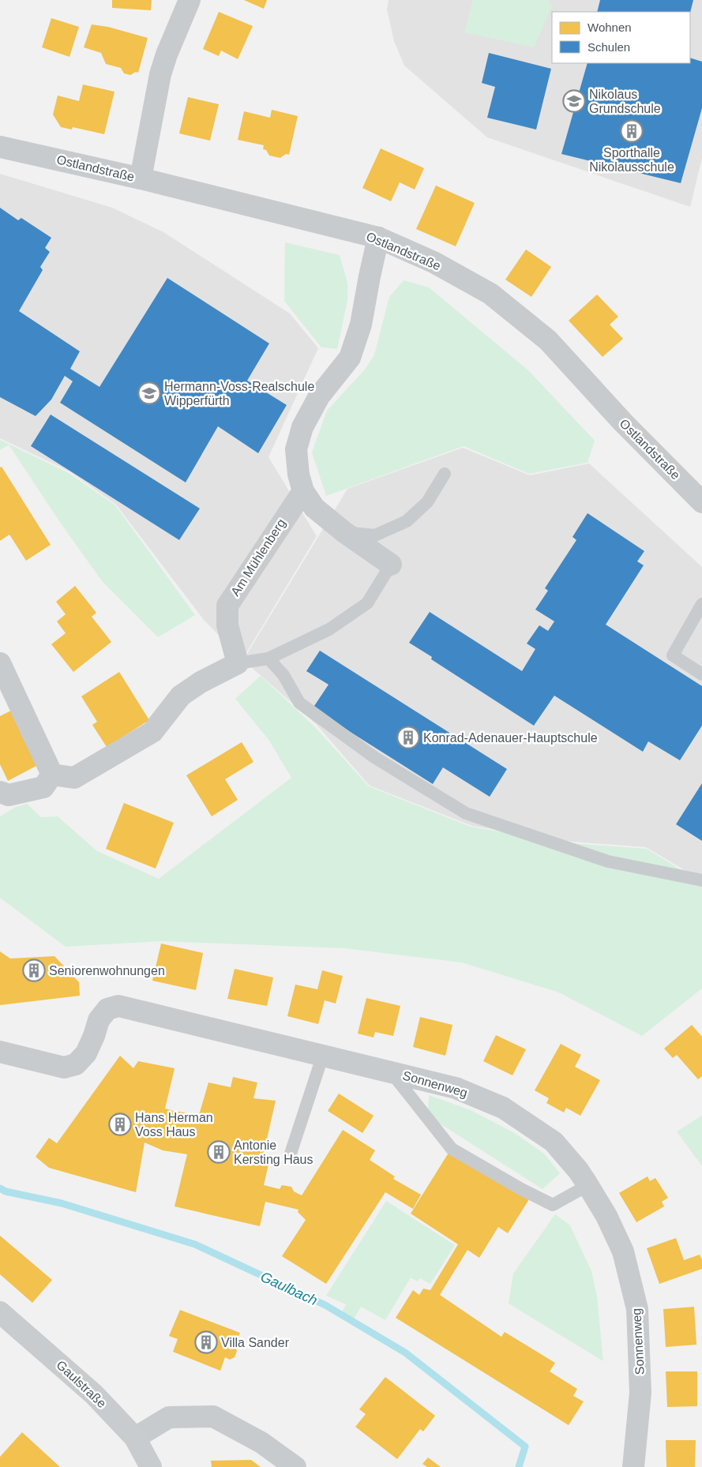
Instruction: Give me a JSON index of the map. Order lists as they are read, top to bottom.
{
  "streets": {
    "main road": ["Gaulstraße"],
    "street": ["Ostlandstraße", "Am Mühlenberg", "Sonnenweg"]
  },
  "water": ["Gaulbach"],
  "places": {
    "school or university": ["Nikolaus Grundschule", "Hermann-Voss-Realschule Wipperfürth"],
    "building": [
      "Sporthalle Nikolausschule",
      "Konrad-Adenauer-Hauptschule",
      "Seniorenwohnungen",
      "Hans Herman Voss Haus",
      "Antonie Kersting Haus",
      "Villa Sander"
    ]
  },
  "legend": ["Wohnen", "Schulen"]
}
